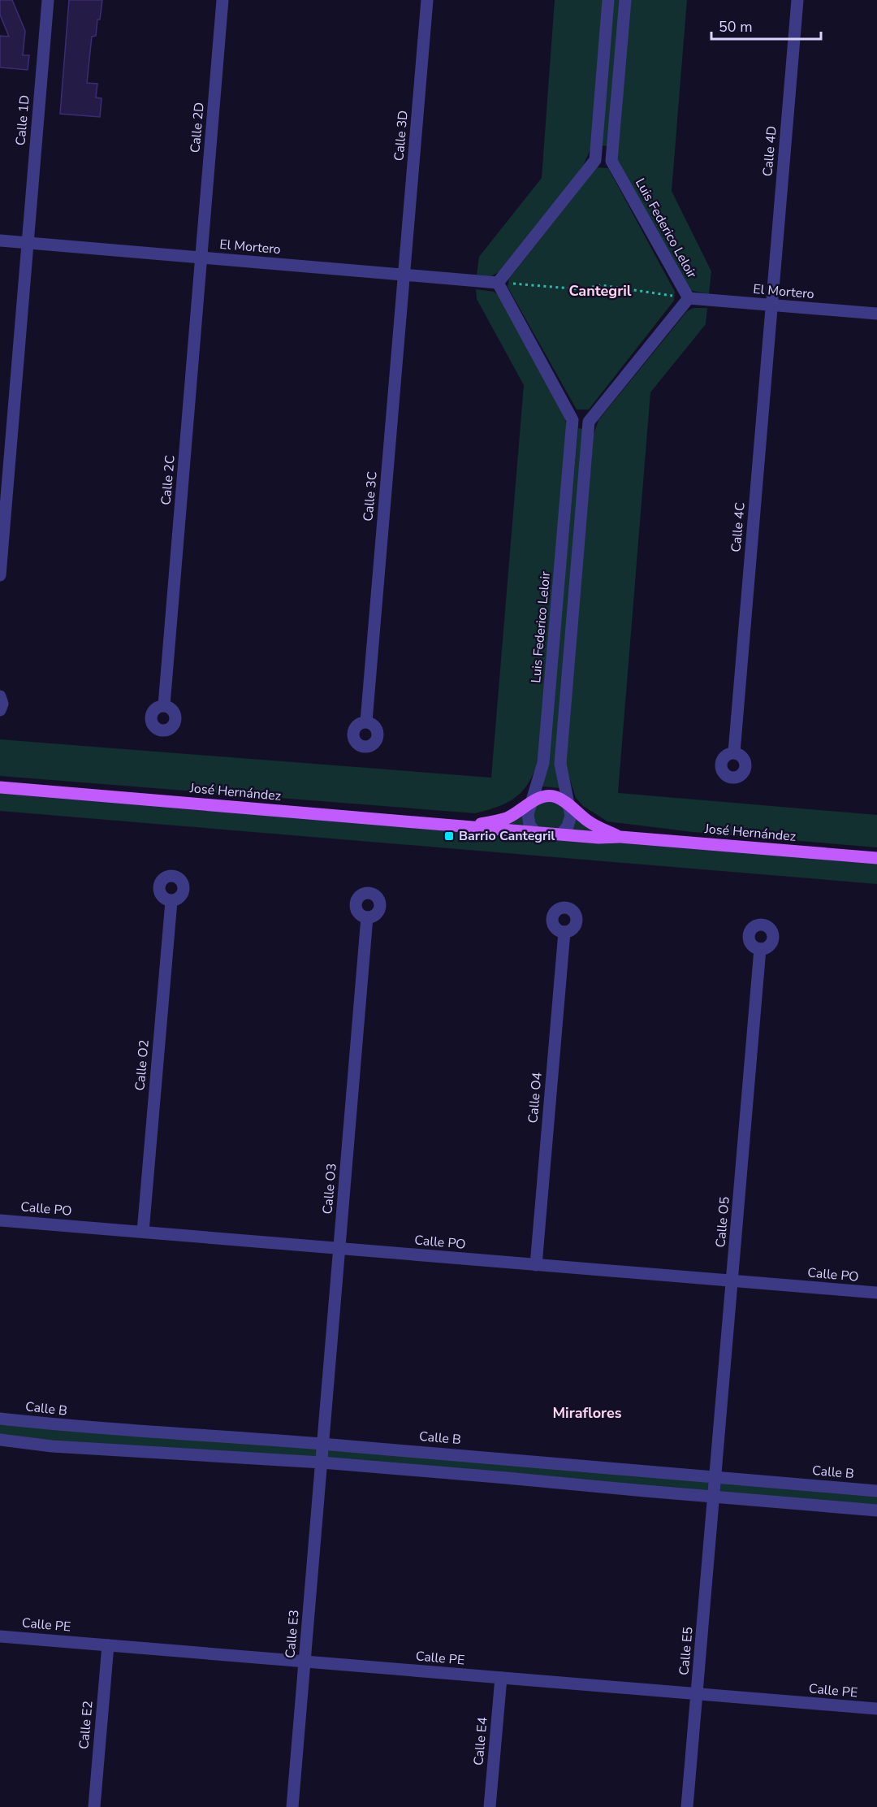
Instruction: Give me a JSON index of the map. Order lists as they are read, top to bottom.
{
  "streets": {
    "main road": ["José Hernández"],
    "street": [
      "Calle 1D",
      "Calle 2D",
      "Calle 3D",
      "Calle 4D",
      "Luis Federico Leloir",
      "El Mortero",
      "Calle 2C",
      "Calle 3C",
      "Calle 4C",
      "Calle O2",
      "Calle O4",
      "Calle O3",
      "Calle PO",
      "Calle O5",
      "Calle B",
      "Calle PE",
      "Calle E3",
      "Calle E5",
      "Calle E2",
      "Calle E4"
    ]
  },
  "crossings": [
    ["Calle 1D", "El Mortero"],
    ["Calle 2D", "El Mortero"],
    ["Calle 2D", "Calle 2C"],
    ["Calle 3D", "El Mortero"],
    ["Calle 3D", "Calle 3C"],
    ["Calle 4D", "El Mortero"],
    ["Calle 4D", "Calle 4C"],
    ["Luis Federico Leloir", "El Mortero"],
    ["Luis Federico Leloir", "José Hernández"],
    ["El Mortero", "Calle 2C"],
    ["El Mortero", "Calle 3C"],
    ["El Mortero", "Calle 4C"],
    ["Calle O2", "Calle PO"],
    ["Calle O4", "Calle PO"],
    ["Calle O3", "Calle PO"],
    ["Calle O3", "Calle B"],
    ["Calle O3", "Calle E3"],
    ["Calle PO", "Calle O5"],
    ["Calle O5", "Calle B"],
    ["Calle O5", "Calle E5"],
    ["Calle PE", "Calle E3"],
    ["Calle PE", "Calle E5"],
    ["Calle PE", "Calle E2"],
    ["Calle PE", "Calle E4"]
  ],
  "districts": ["Cantegril", "Miraflores"],
  "places": {
    "transit": ["Barrio Cantegril"]
  },
  "scale_bar": "50 m"
}
